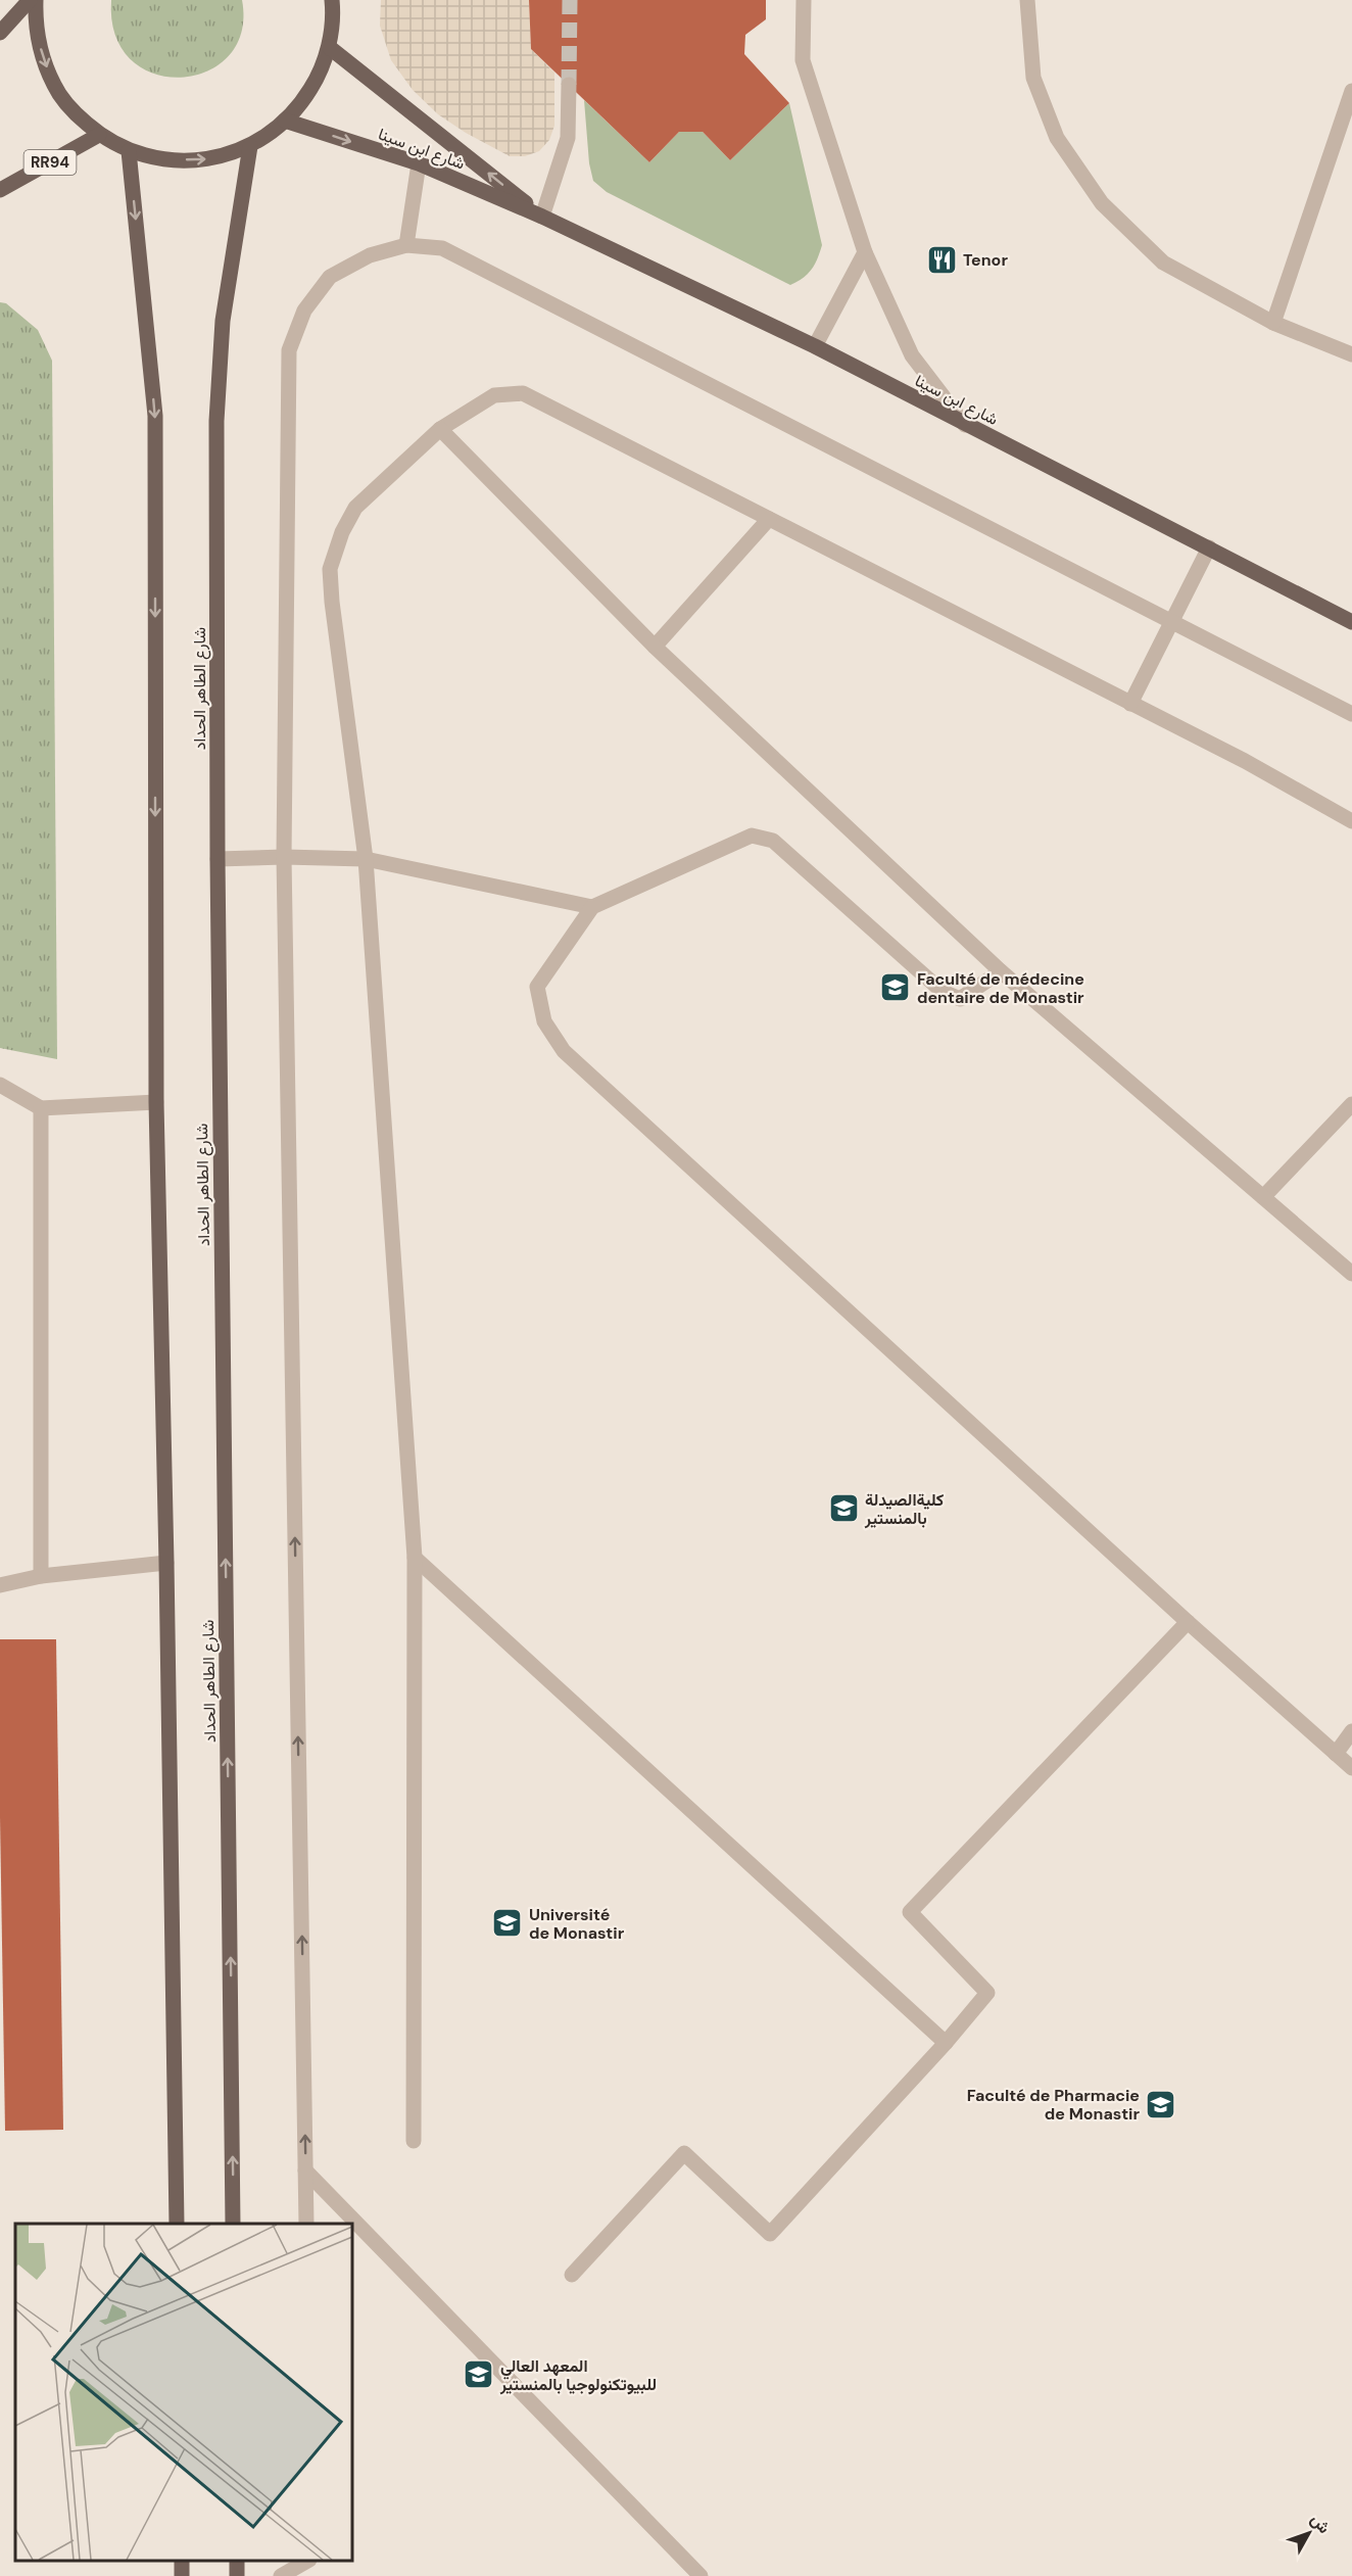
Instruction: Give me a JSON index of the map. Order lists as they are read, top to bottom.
{
  "streets": {
    "main road": ["شارع ابن سينا", "RR94", "شارع الطاهر الحداد"]
  },
  "places": {
    "restaurant": ["Tenor"],
    "school or university": [
      "Faculté de médecine dentaire de Monastir",
      "كليةالصيدلة بالمنستير",
      "Université de Monastir",
      "Faculté de Pharmacie de Monastir",
      "المعهد العالي للبيوتكنولوجيا بالمنستير"
    ]
  },
  "north": "top right"
}
